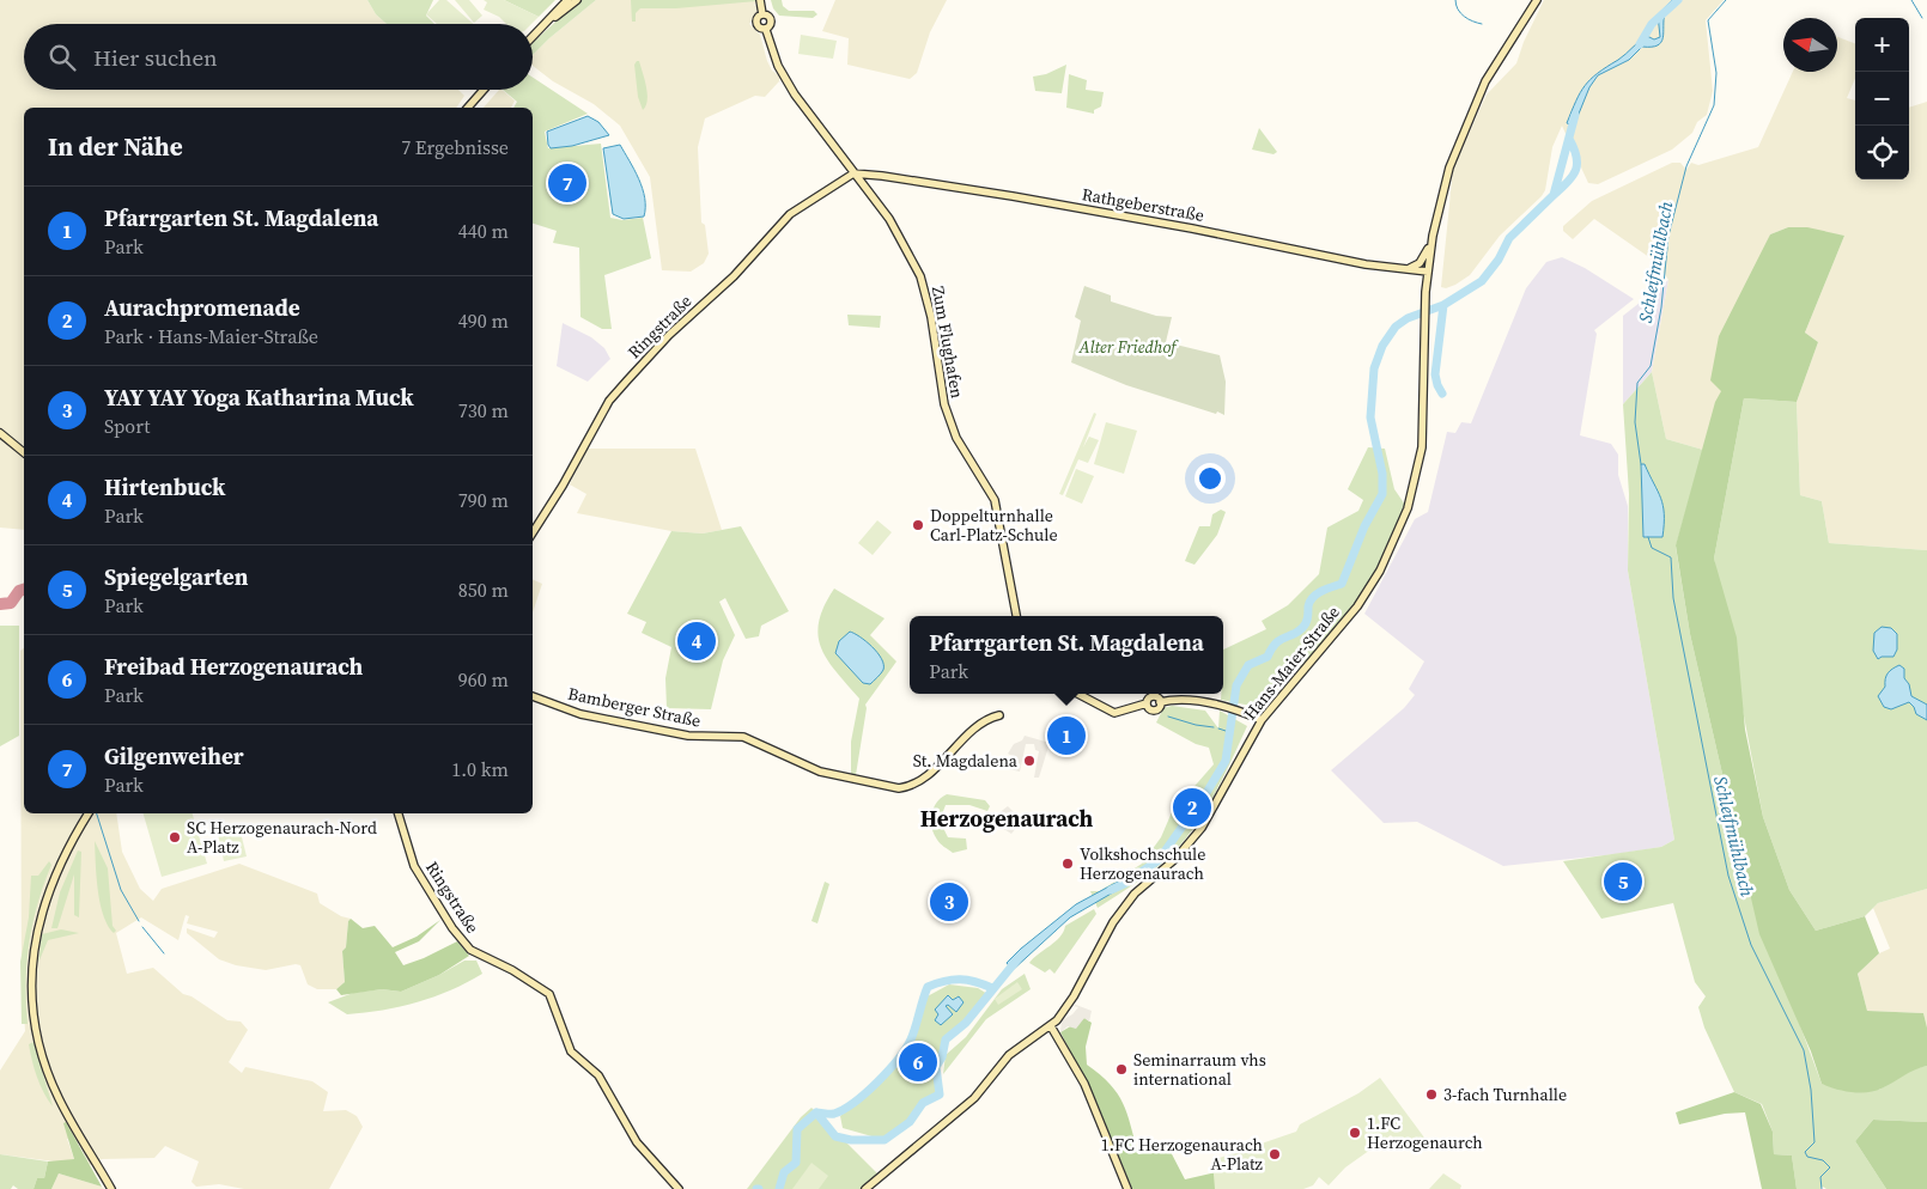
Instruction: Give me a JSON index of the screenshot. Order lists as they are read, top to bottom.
{
  "streets": {
    "street": [
      "Rathgeberstraße",
      "Ringstraße",
      "Zum Flughafen",
      "Hans-Maier-Straße",
      "Bamberger Straße"
    ]
  },
  "crossings": [
    ["Rathgeberstraße", "Ringstraße"],
    ["Rathgeberstraße", "Zum Flughafen"],
    ["Rathgeberstraße", "Hans-Maier-Straße"],
    ["Ringstraße", "Zum Flughafen"]
  ],
  "districts": ["Herzogenaurach"],
  "water": ["Schleifmühlbach"],
  "parks": ["Alter Friedhof"],
  "places": [
    "Doppelturnhalle Carl-Platz-Schule",
    "St. Magdalena",
    "SC Herzogenaurach-Nord A-Platz",
    "Volkshochschule Herzogenaurach",
    "Seminarraum vhs international",
    "3-fach Turnhalle",
    "1.FC Herzogenaurch",
    "1.FC Herzogenaurach A-Platz"
  ],
  "north": "left",
  "page": {
    "map_buttons": ["+", "−"],
    "search": "Hier suchen",
    "heading": ["In der Nähe", "7 Ergebnisse"],
    "pins": [
      "7",
      "4",
      "1",
      "2",
      "5",
      "3",
      "6"
    ],
    "list": [
      {
        "mark": "1",
        "name": "Pfarrgarten St. Magdalena",
        "note": "Park",
        "value": "440 m"
      },
      {
        "mark": "2",
        "name": "Aurachpromenade",
        "note": "Park · Hans-Maier-Straße",
        "value": "490 m"
      },
      {
        "mark": "3",
        "name": "YAY YAY Yoga Katharina Muck",
        "note": "Sport",
        "value": "730 m"
      },
      {
        "mark": "4",
        "name": "Hirtenbuck",
        "note": "Park",
        "value": "790 m"
      },
      {
        "mark": "5",
        "name": "Spiegelgarten",
        "note": "Park",
        "value": "850 m"
      },
      {
        "mark": "6",
        "name": "Freibad Herzogenaurach",
        "note": "Park",
        "value": "960 m"
      },
      {
        "mark": "7",
        "name": "Gilgenweiher",
        "note": "Park",
        "value": "1.0 km"
      }
    ],
    "popup": ["Pfarrgarten St. Magdalena", "Park"]
  }
}
